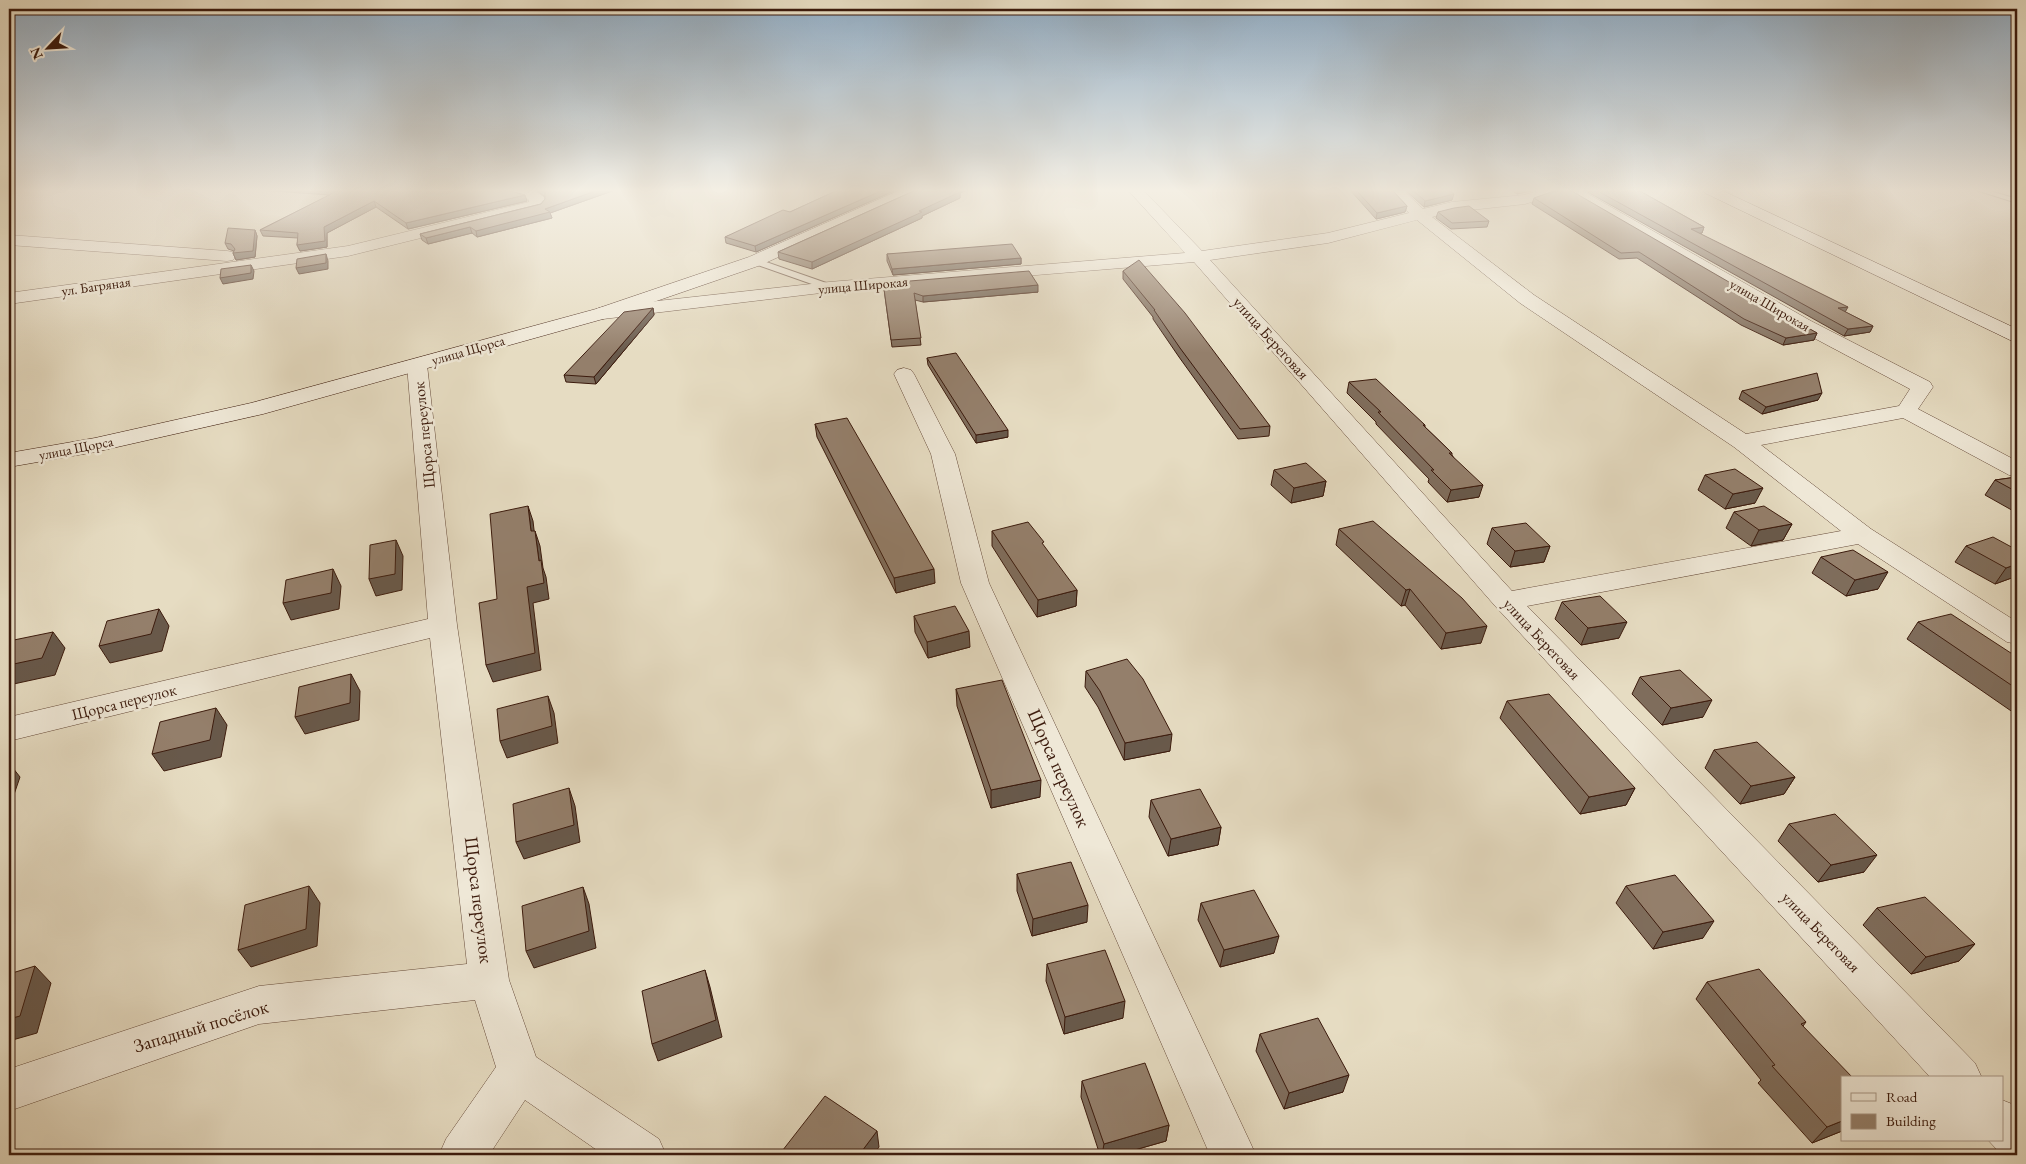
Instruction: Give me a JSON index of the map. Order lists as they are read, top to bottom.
{
  "streets": {
    "street": [
      "улица Широкая",
      "ул. Багряная",
      "улица Береговая",
      "улица Щорса",
      "Щорса переулок",
      "Западный посёлок"
    ]
  },
  "crossings": [
    ["улица Широкая", "улица Береговая"],
    ["улица Широкая", "улица Щорса"],
    ["улица Щорса", "Щорса переулок"],
    ["Щорса переулок", "Западный посёлок"]
  ],
  "legend": ["Road", "Building"],
  "north": "bottom left"
}
